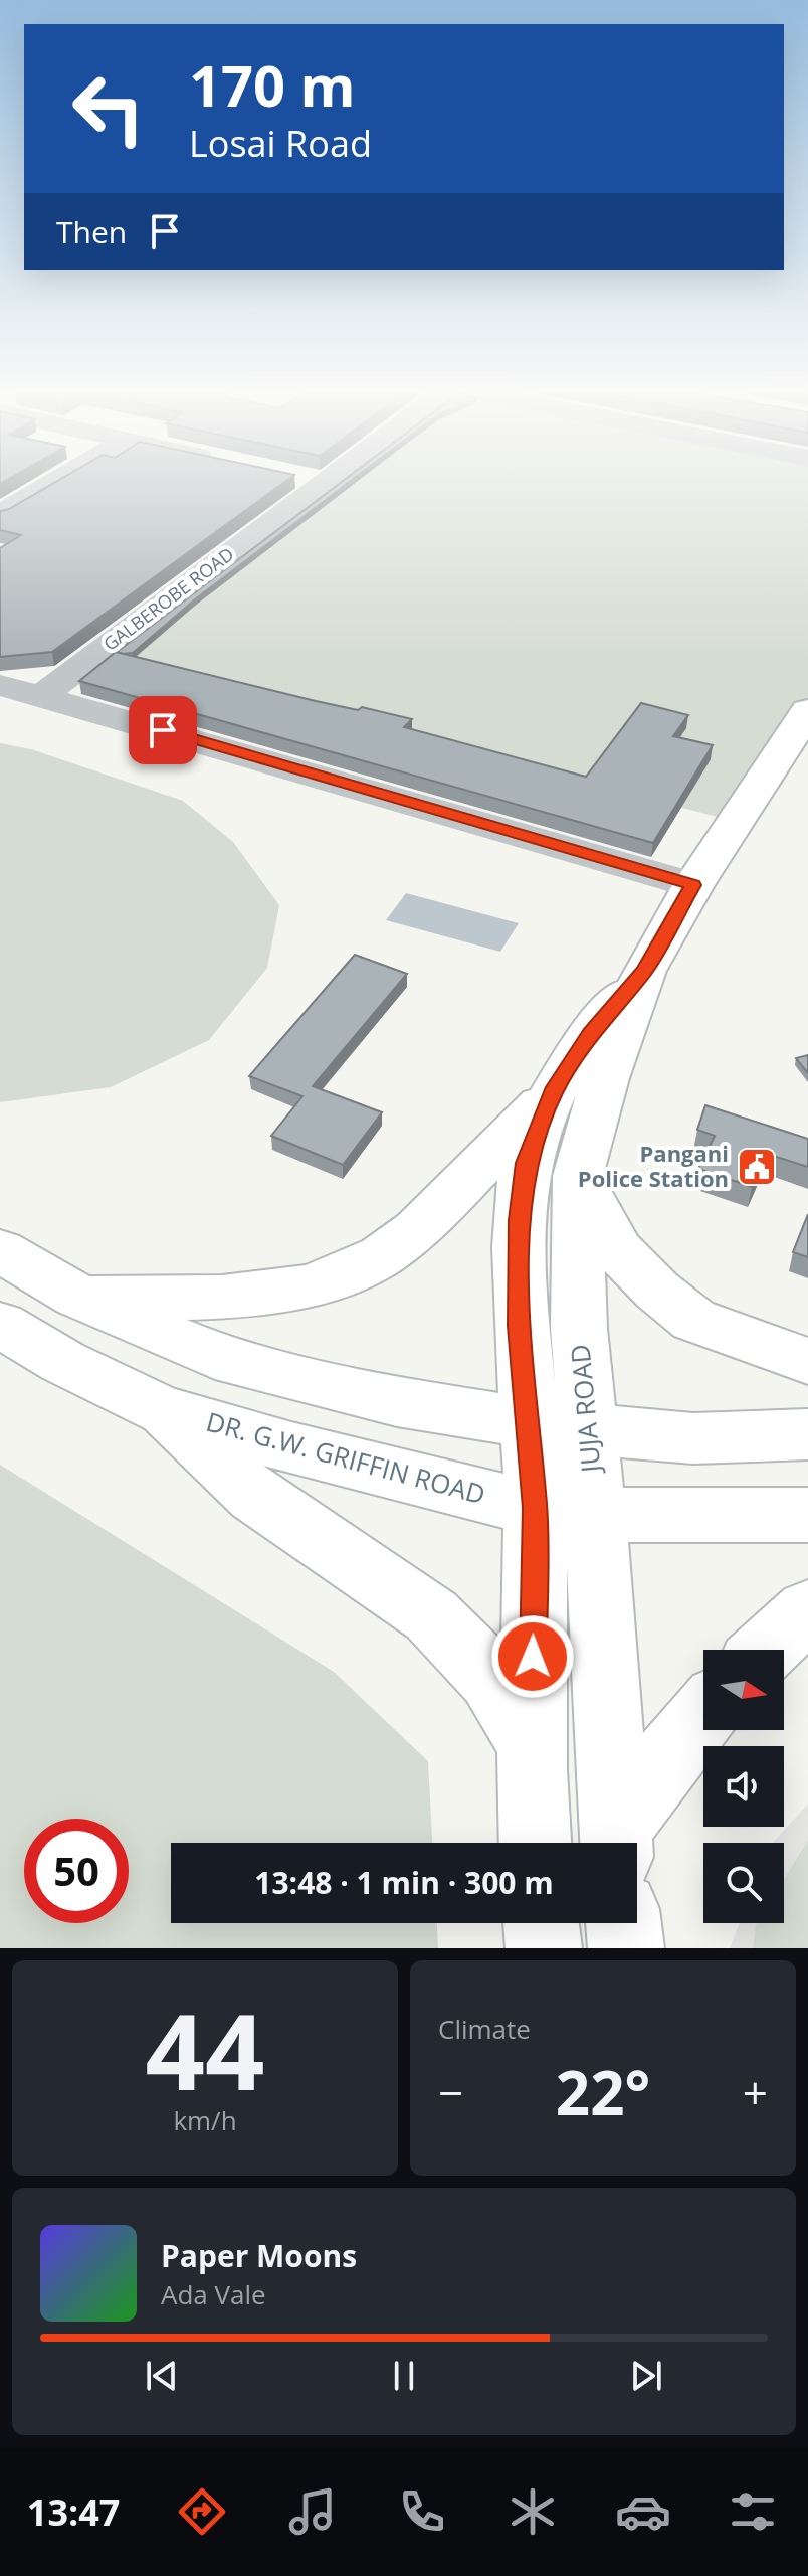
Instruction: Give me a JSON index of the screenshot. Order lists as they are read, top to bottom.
{
  "streets": {
    "main road": ["JUJA ROAD", "DR. G.W. GRIFFIN ROAD"],
    "street": ["GALBEROBE ROAD"]
  },
  "crossings": [
    ["JUJA ROAD", "DR. G.W. GRIFFIN ROAD"]
  ],
  "places": {
    "public building": ["Pangani Police Station"]
  },
  "north": "right",
  "page": {
    "turn": ["170 m", "Losai Road"],
    "then": "Then",
    "limit": "50",
    "trip": "13:48 · 1 min · 300 m",
    "tile": [
      ["44", "km/h"],
      "Climate"
    ],
    "heat": ["−", "22°", "+"],
    "song": ["Paper Moons", "Ada Vale"],
    "tabs": "13:47"
  }
}
